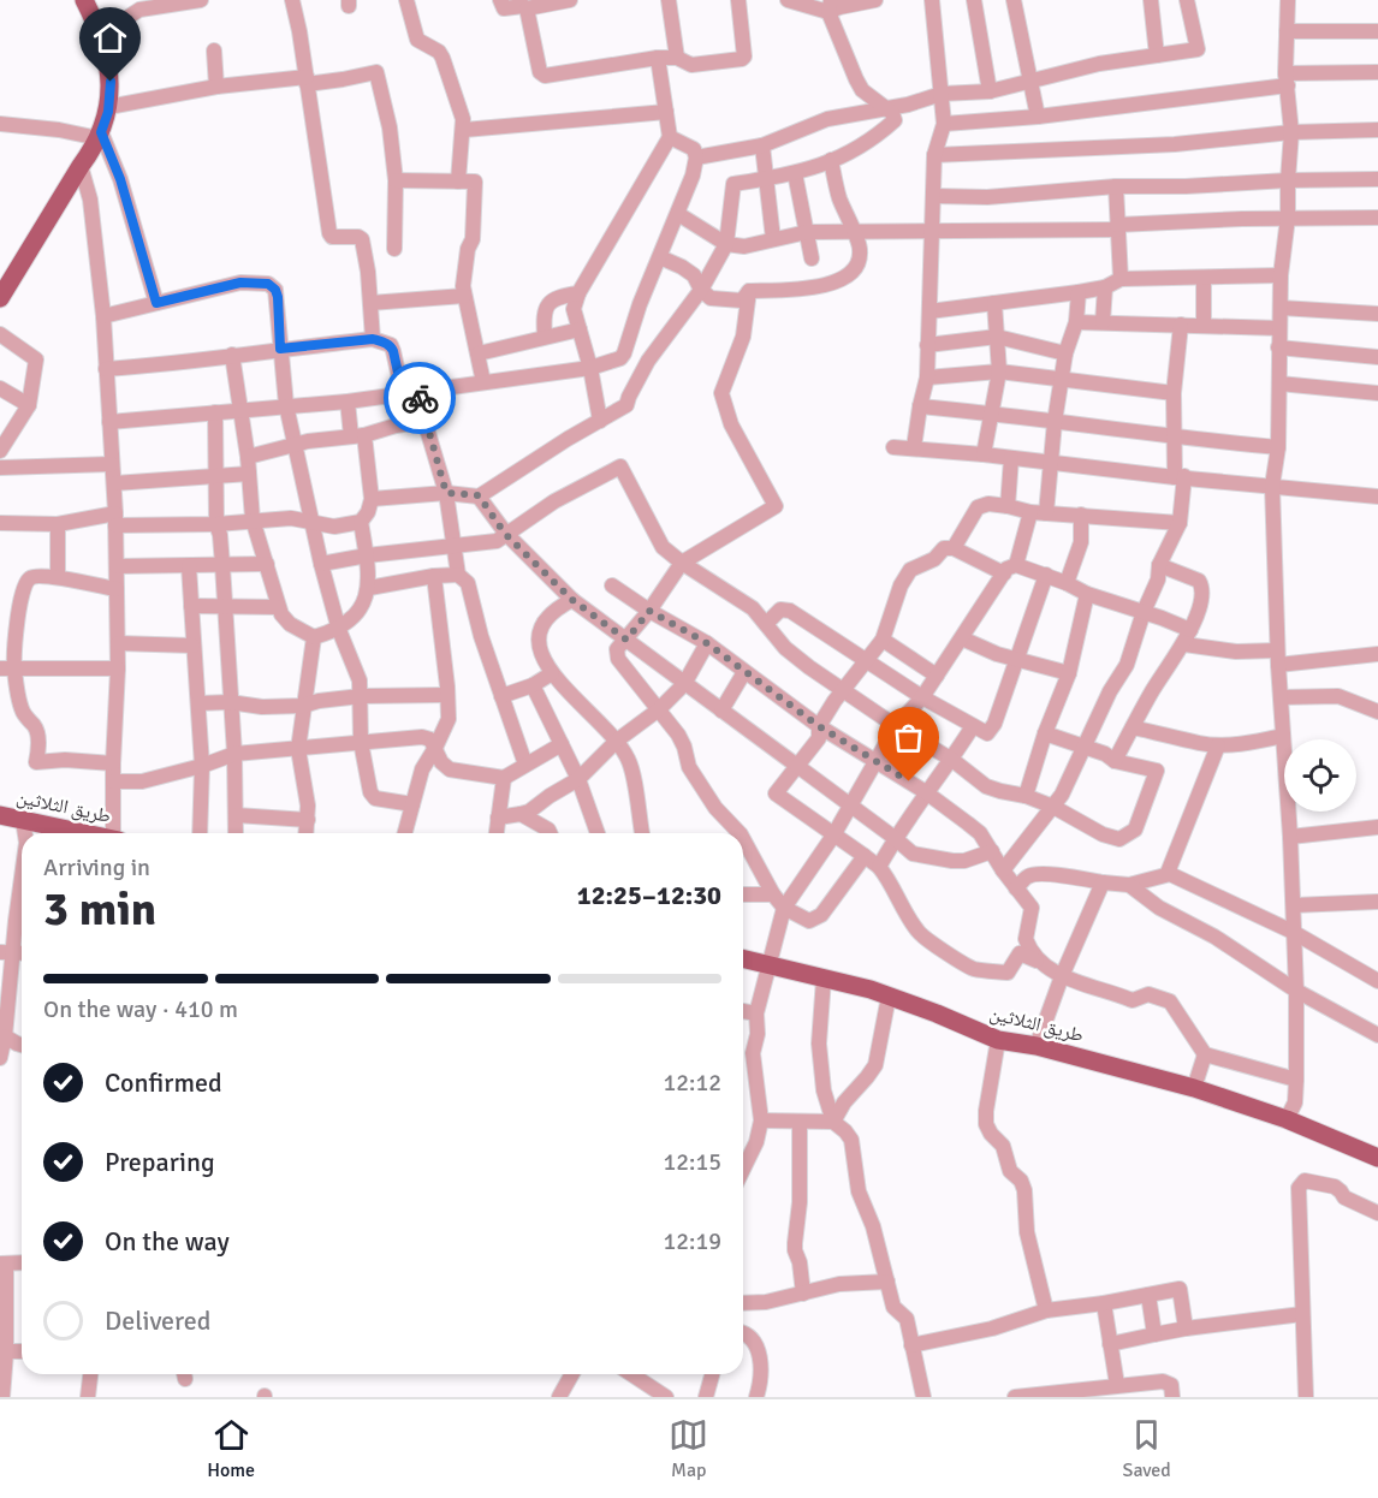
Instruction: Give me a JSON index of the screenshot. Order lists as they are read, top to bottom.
{
  "streets": {
    "main road": ["طريق الثلاثين"]
  },
  "page": {
    "heading": ["3 min", "Arriving in", "12:25–12:30"],
    "bar": "On the way · 410 m",
    "list": [
      ["Confirmed", "12:12"],
      ["Preparing", "12:15"],
      ["On the way", "12:19"],
      "Delivered"
    ],
    "tabs": ["Home", "Map", "Saved"]
  }
}
